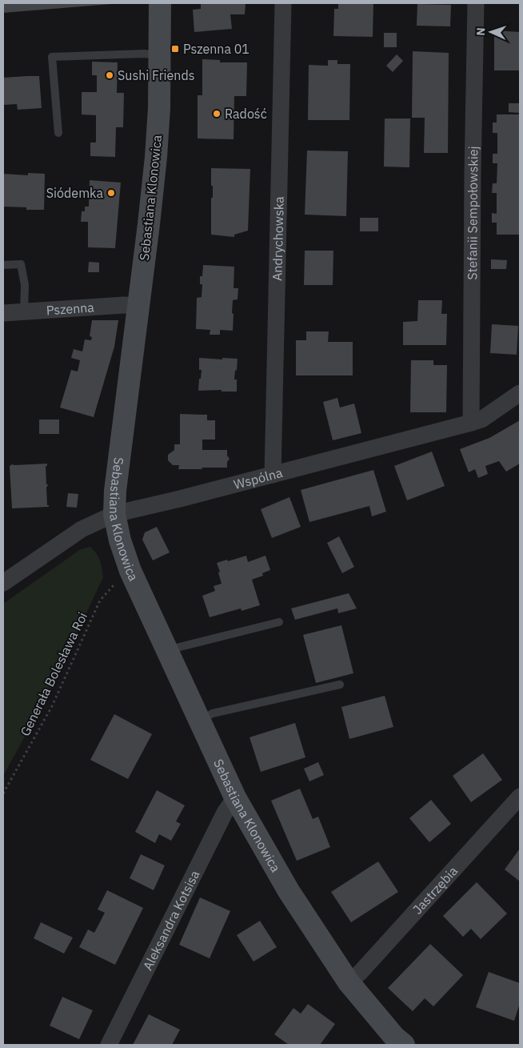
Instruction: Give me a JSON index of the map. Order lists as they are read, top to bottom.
{
  "streets": {
    "street": [
      "Sebastiana Klonowica",
      "Stefanii Sempołowskiej",
      "Andrychowska",
      "Pszenna",
      "Wspólna",
      "Jastrzębia",
      "Aleksandra Kotsisa"
    ],
    "path": ["Generała Bolesława Roi"]
  },
  "crossings": [
    ["Sebastiana Klonowica", "Pszenna"],
    ["Sebastiana Klonowica", "Wspólna"],
    ["Sebastiana Klonowica", "Generała Bolesława Roi"],
    ["Sebastiana Klonowica", "Jastrzębia"],
    ["Sebastiana Klonowica", "Aleksandra Kotsisa"],
    ["Stefanii Sempołowskiej", "Wspólna"],
    ["Andrychowska", "Wspólna"]
  ],
  "places": {
    "transit": ["Pszenna 01"],
    "other": ["Sushi Friends", "Radość", "Siódemka"]
  },
  "north": "left"
}
